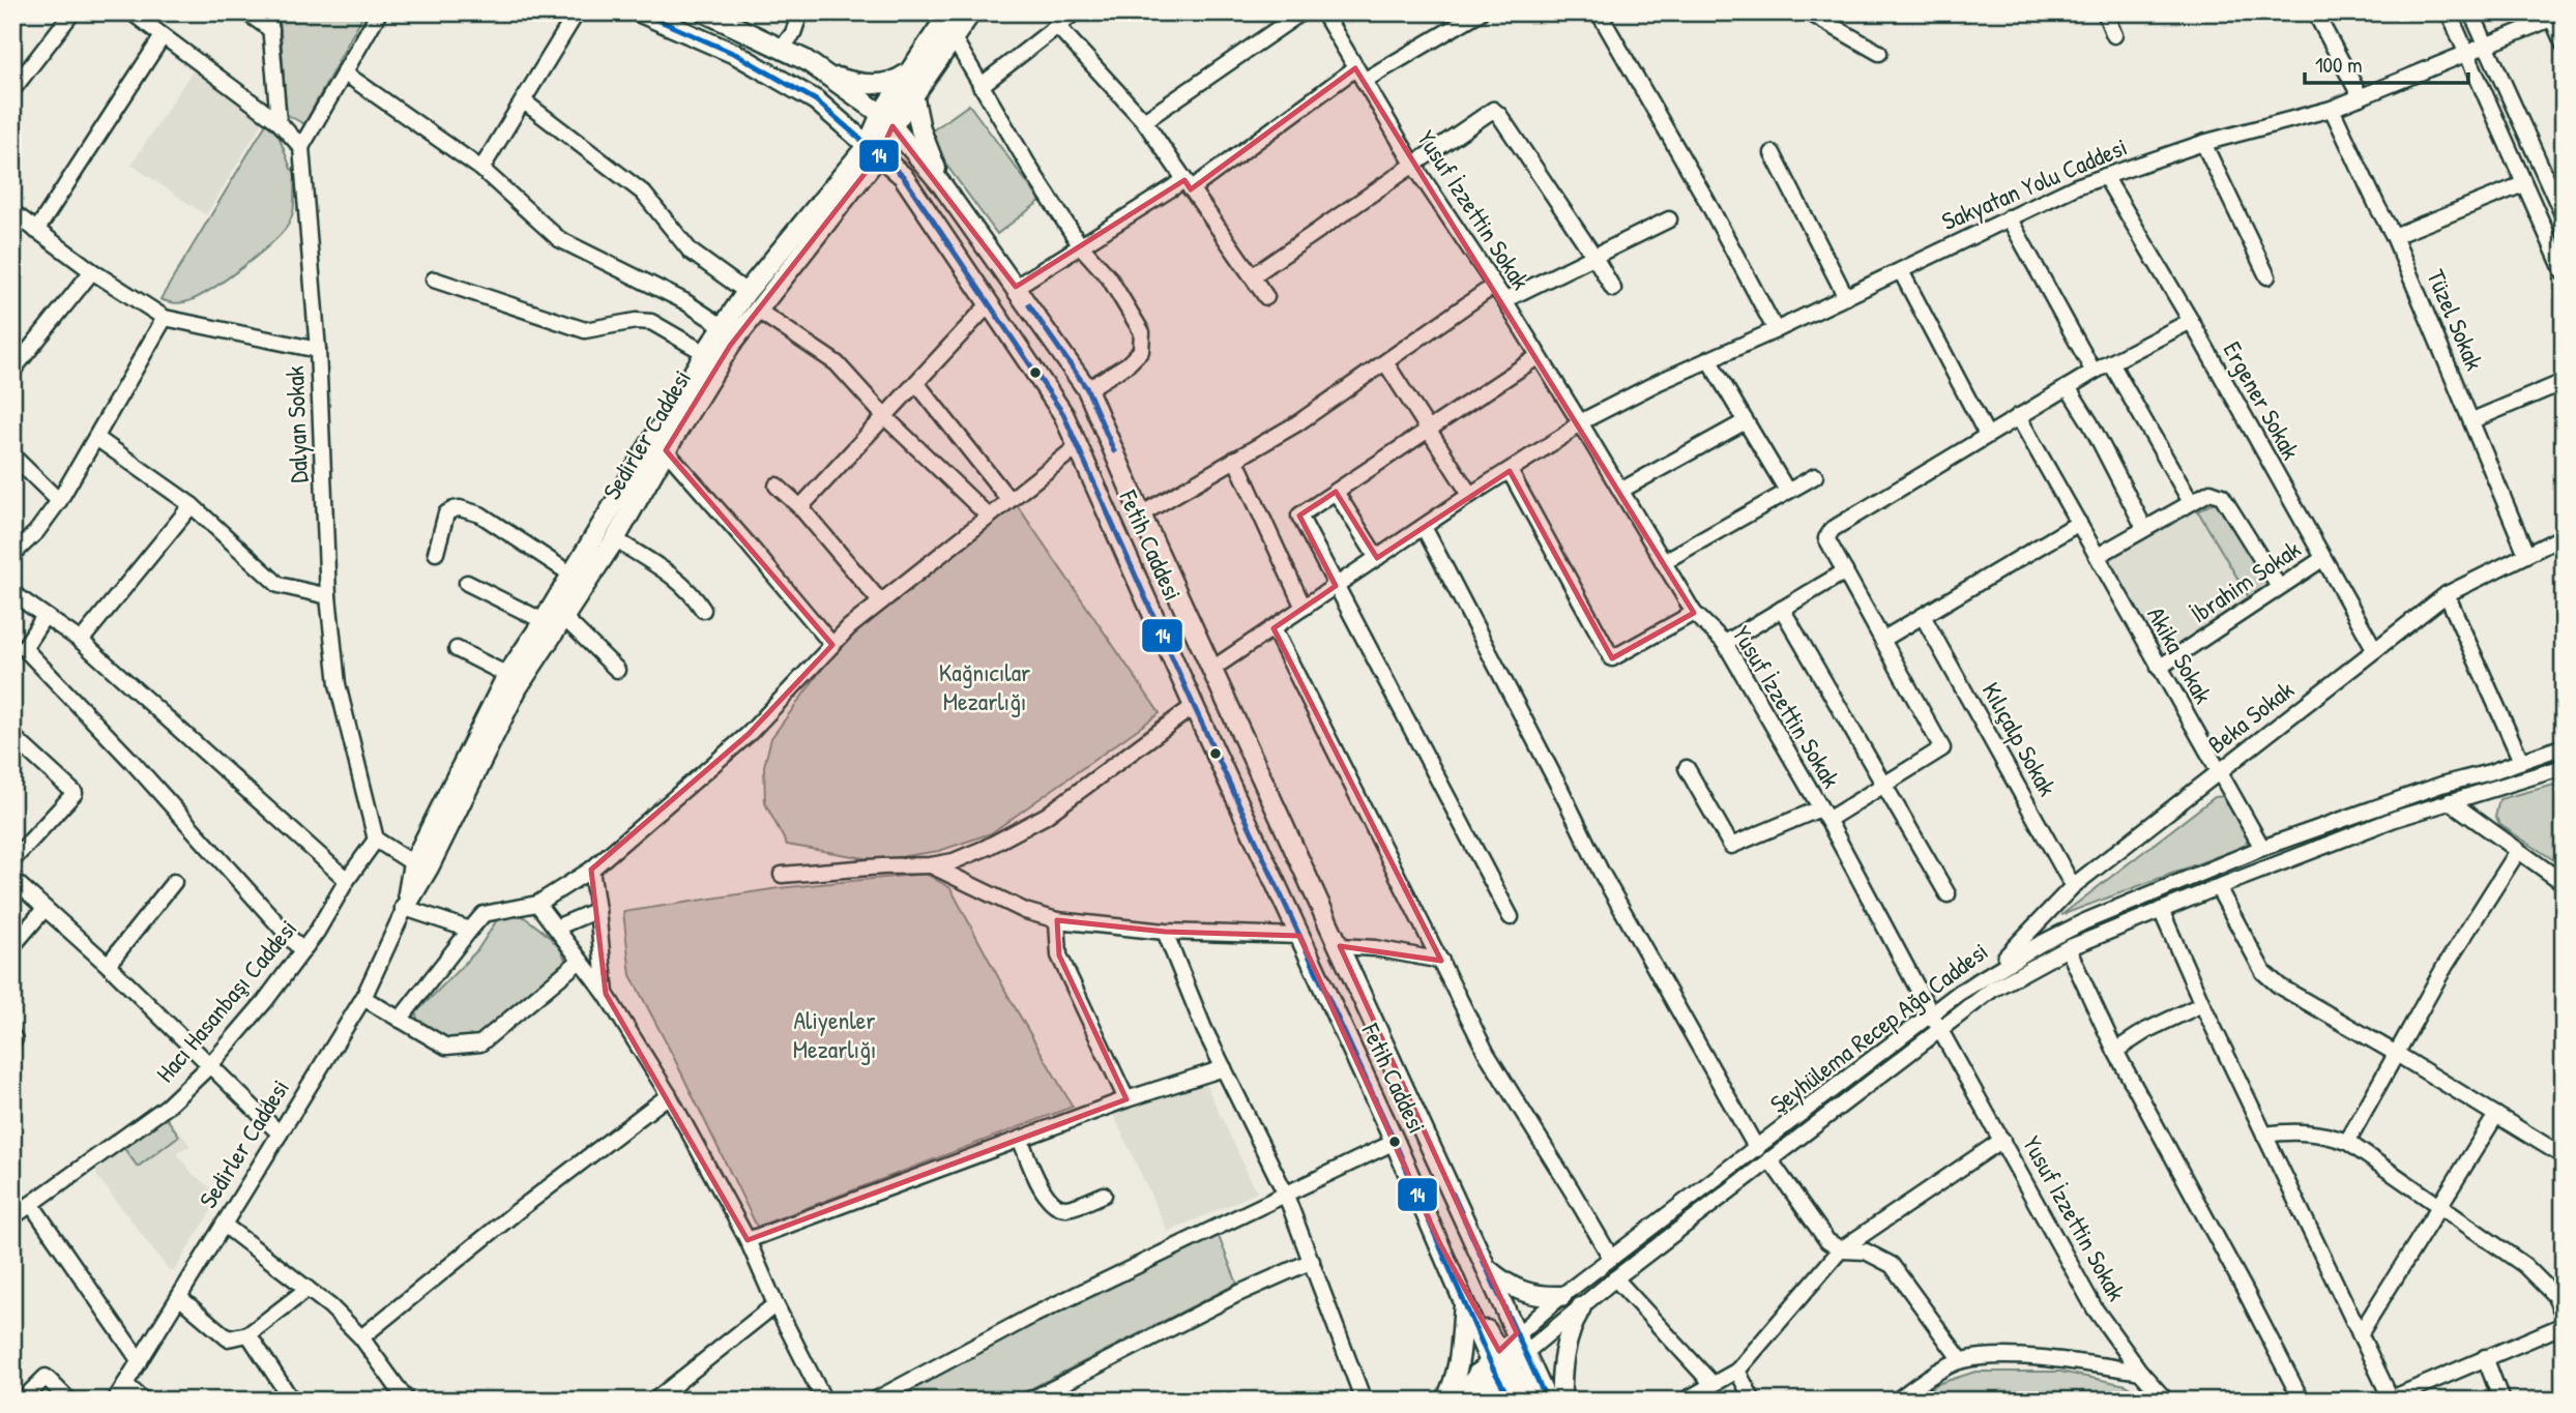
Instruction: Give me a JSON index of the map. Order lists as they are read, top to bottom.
{
  "streets": {
    "main road": ["Sedirler Caddesi", "Fetih Caddesi"],
    "street": [
      "Sakyatan Yolu Caddesi",
      "Yusuf İzzettin Sokak",
      "Tüzel Sokak",
      "Ergener Sokak",
      "Dalyan Sokak",
      "İbrahim Sokak",
      "Akika Sokak",
      "Beka Sokak",
      "Kılıçalp Sokak",
      "Hacı Hasanbaşı Caddesi",
      "Şeyhülema Recep Ağa Caddesi"
    ]
  },
  "crossings": [
    ["Sakyatan Yolu Caddesi", "Yusuf İzzettin Sokak"],
    ["Sakyatan Yolu Caddesi", "Tüzel Sokak"],
    ["Sakyatan Yolu Caddesi", "Ergener Sokak"],
    ["Sakyatan Yolu Caddesi", "Fetih Caddesi"],
    ["Yusuf İzzettin Sokak", "Şeyhülema Recep Ağa Caddesi"],
    ["Tüzel Sokak", "Beka Sokak"],
    ["Ergener Sokak", "İbrahim Sokak"],
    ["Ergener Sokak", "Beka Sokak"],
    ["Dalyan Sokak", "Hacı Hasanbaşı Caddesi"],
    ["Sedirler Caddesi", "Fetih Caddesi"],
    ["Fetih Caddesi", "Şeyhülema Recep Ağa Caddesi"],
    ["İbrahim Sokak", "Akika Sokak"],
    ["Akika Sokak", "Beka Sokak"],
    ["Akika Sokak", "Şeyhülema Recep Ağa Caddesi"],
    ["Beka Sokak", "Kılıçalp Sokak"],
    ["Beka Sokak", "Şeyhülema Recep Ağa Caddesi"]
  ],
  "parks": ["Kağnıcılar Mezarlığı", "Aliyenler Mezarlığı"],
  "lines": ["transit line 14"],
  "scale_bar": "100 m"
}
